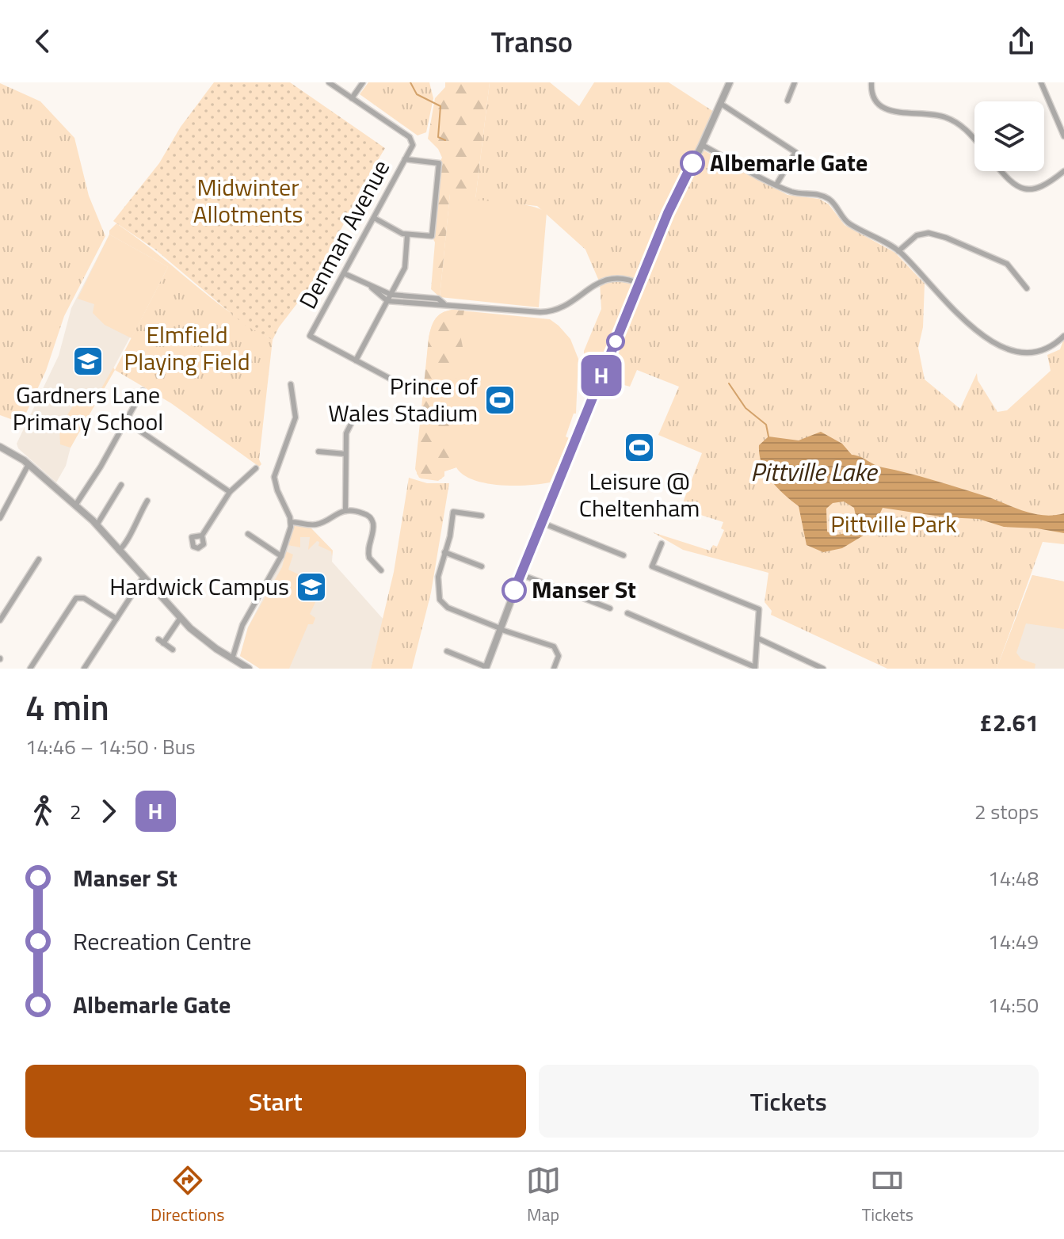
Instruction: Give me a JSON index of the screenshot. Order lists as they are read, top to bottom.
{
  "streets": {
    "street": ["Denman Avenue"]
  },
  "water": ["Pittville Lake"],
  "parks": ["Midwinter Allotments", "Elmfield Playing Field", "Pittville Park"],
  "places": {
    "other": ["Albemarle Gate", "Manser St"],
    "school or university": ["Gardners Lane Primary School", "Hardwick Campus"],
    "sports": ["Prince of Wales Stadium", "Leisure @ Cheltenham"]
  },
  "lines": ["bus line H"],
  "page": {
    "header": "Transo",
    "on_map": "H",
    "heading": ["4 min", "14:46 – 14:50 · Bus", "£2.61"],
    "legs": ["2", "H", "2 stops"],
    "list": [
      {
        "name": "Manser St",
        "value": "14:48"
      },
      {
        "name": "Recreation Centre",
        "value": "14:49"
      },
      {
        "name": "Albemarle Gate",
        "value": "14:50"
      }
    ],
    "buttons": ["Start", "Tickets"],
    "tabs": ["Directions", "Map", "Tickets"]
  }
}
